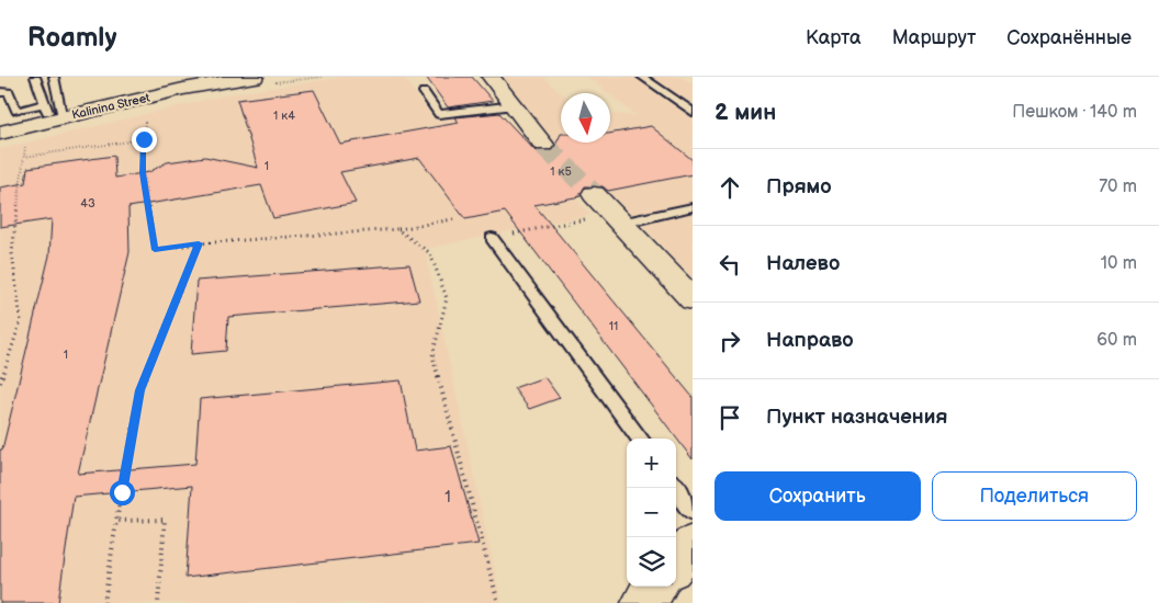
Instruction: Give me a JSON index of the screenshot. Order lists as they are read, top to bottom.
{
  "streets": {
    "street": ["Kalinina Street"]
  },
  "house_numbers": [
    "1 к4",
    "1",
    "1 к5",
    "43",
    "11",
    "1",
    "1"
  ],
  "north": "bottom",
  "page": {
    "header": "Roamly",
    "nav": ["Карта", "Маршрут", "Сохранённые"],
    "heading": ["2 мин", "Пешком · 140 m"],
    "list": [
      ["Прямо", "70 m"],
      ["Налево", "10 m"],
      ["Направо", "60 m"],
      "Пункт назначения"
    ],
    "map_buttons": ["+", "−"],
    "buttons": ["Сохранить", "Поделиться"]
  }
}
